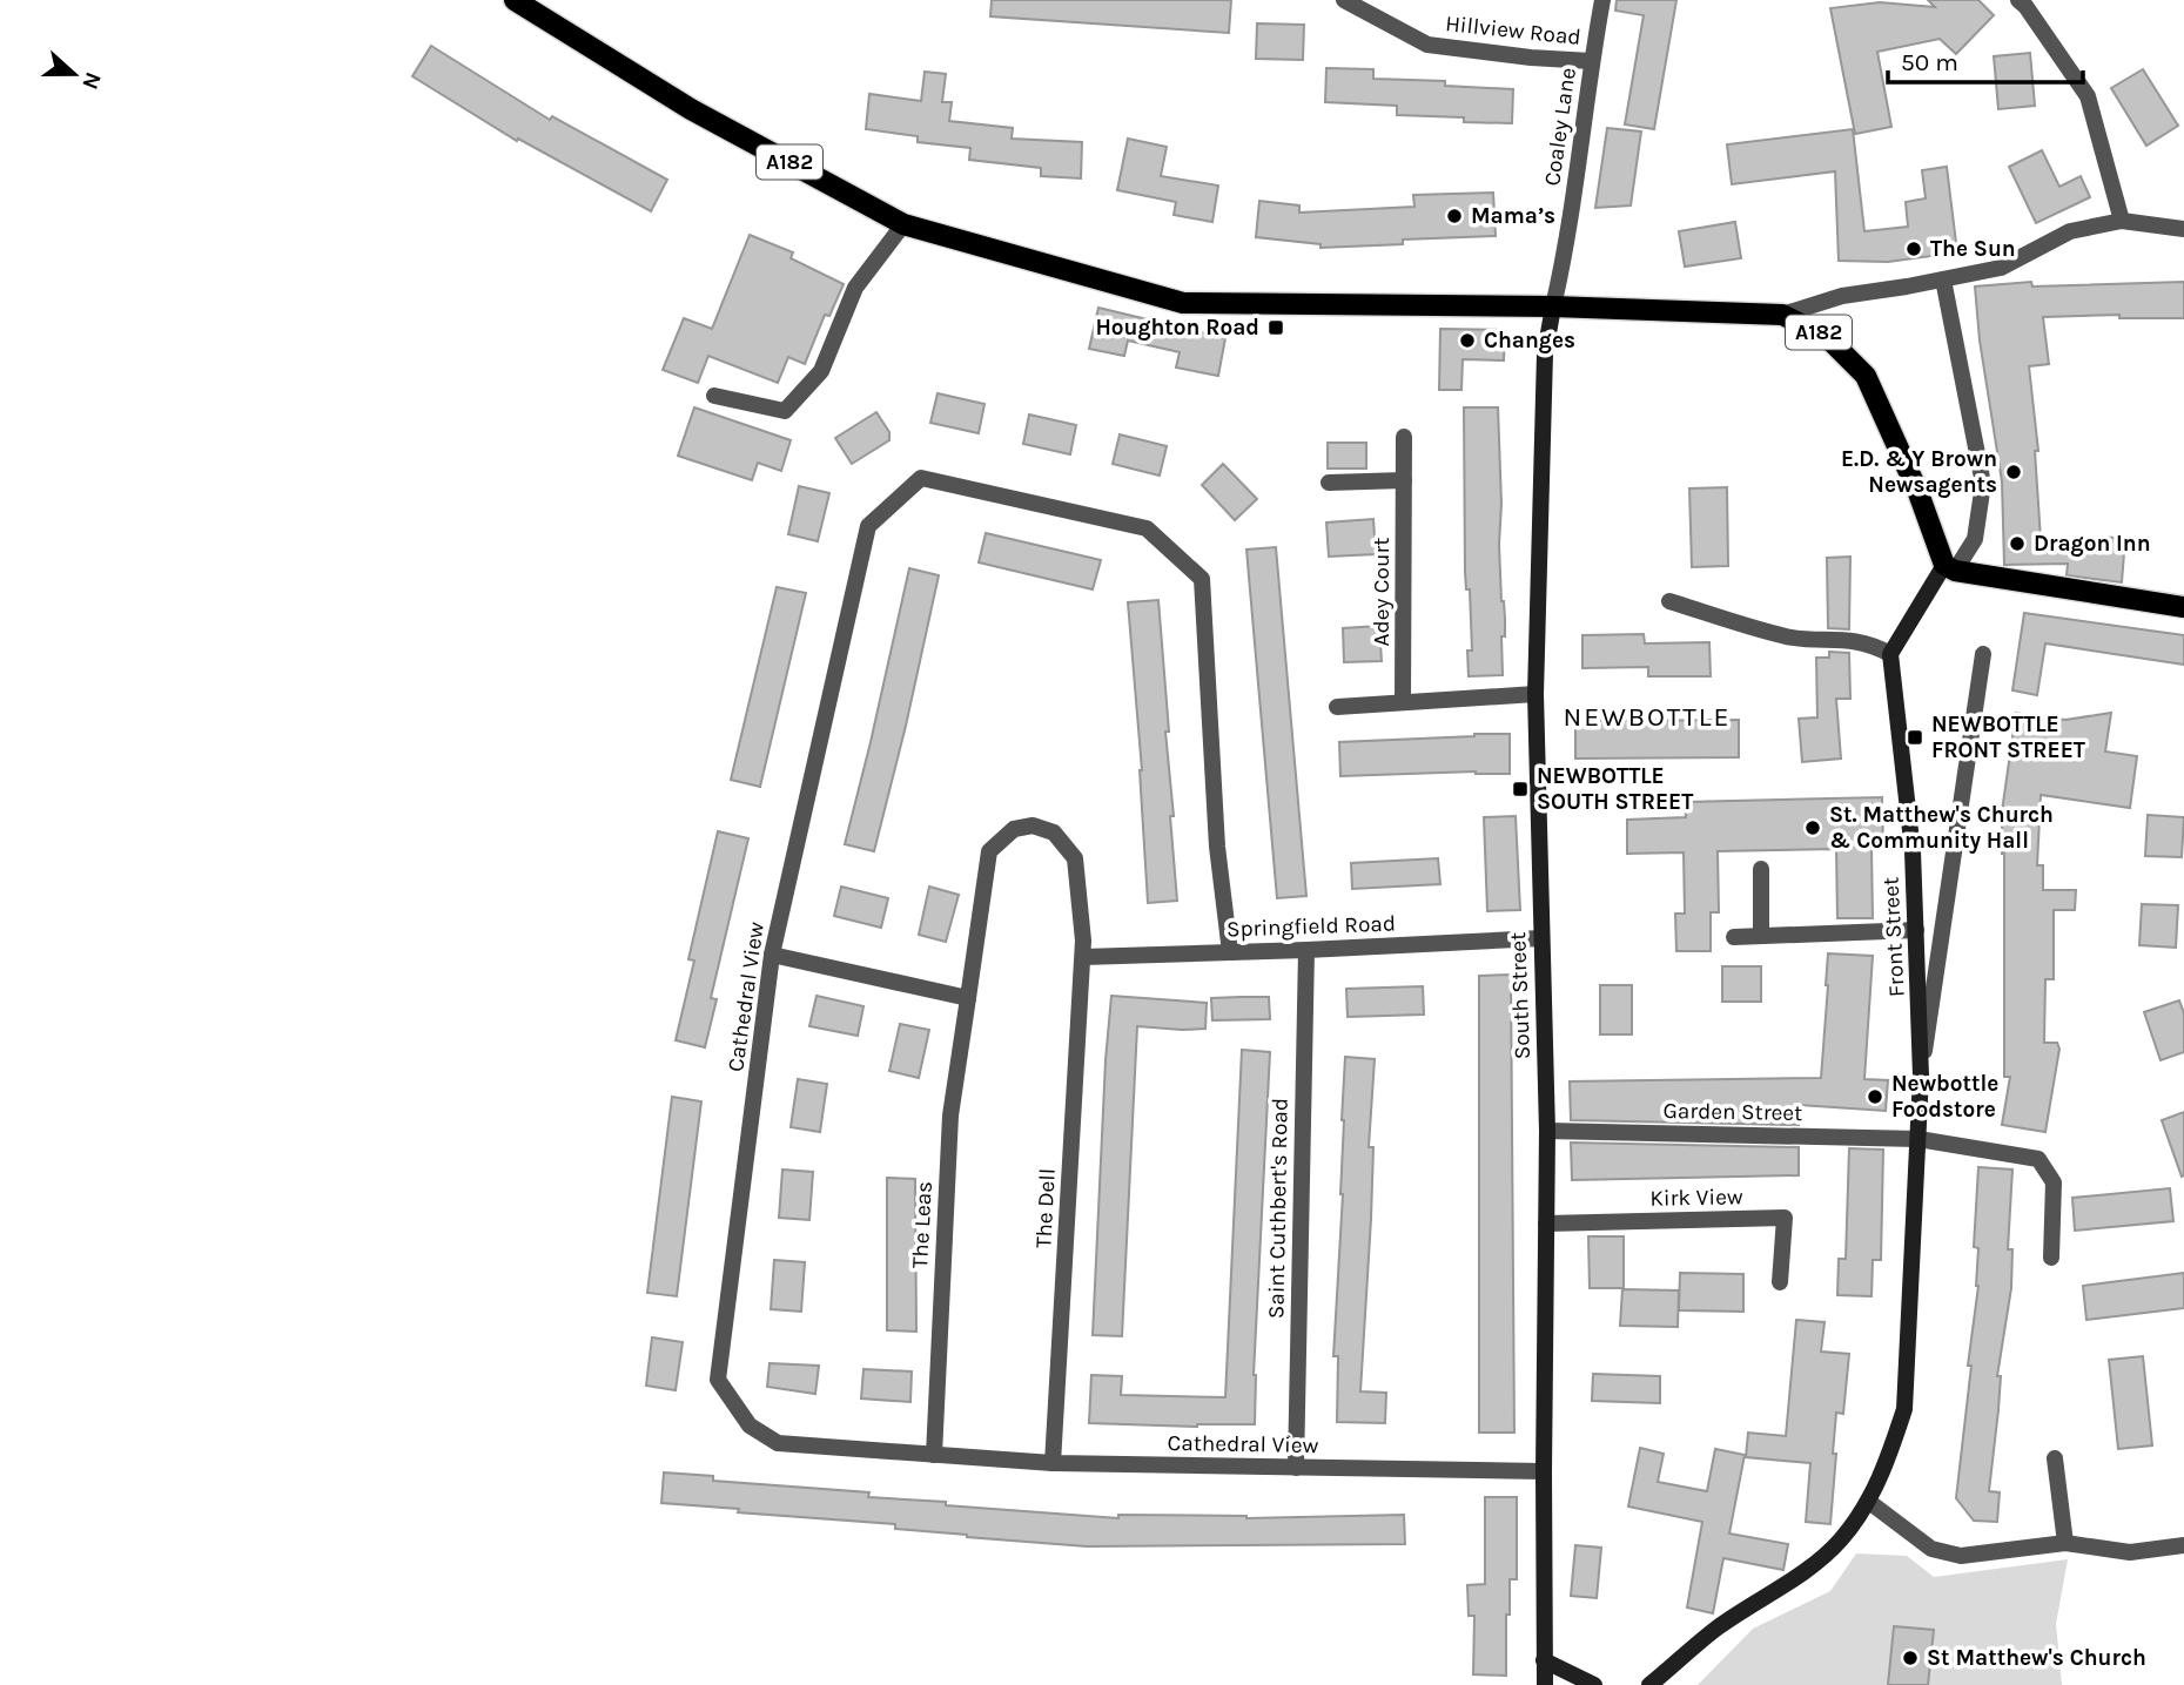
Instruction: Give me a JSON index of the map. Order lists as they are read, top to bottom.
{
  "streets": {
    "main road": ["A182"],
    "street": [
      "Hillview Road",
      "Coaley Lane",
      "Adey Court",
      "Springfield Road",
      "Front Street",
      "South Street",
      "Cathedral View",
      "Garden Street",
      "Kirk View",
      "The Dell",
      "Saint Cuthbert's Road",
      "The Leas"
    ]
  },
  "crossings": [
    ["Hillview Road", "Coaley Lane"],
    ["Coaley Lane", "A182"],
    ["Coaley Lane", "South Street"],
    ["A182", "South Street"],
    ["Springfield Road", "South Street"],
    ["Springfield Road", "Cathedral View"],
    ["Springfield Road", "The Dell"],
    ["Springfield Road", "Saint Cuthbert's Road"],
    ["Front Street", "Garden Street"],
    ["South Street", "Cathedral View"],
    ["South Street", "Garden Street"],
    ["South Street", "Kirk View"],
    ["Cathedral View", "The Dell"],
    ["Cathedral View", "Saint Cuthbert's Road"],
    ["Cathedral View", "The Leas"],
    ["The Dell", "The Leas"]
  ],
  "districts": ["NEWBOTTLE"],
  "places": {
    "other": [
      "Mama’s",
      "The Sun",
      "Changes",
      "E.D. & Y Brown Newsagents",
      "Dragon Inn",
      "St. Matthew's Church & Community Hall",
      "Newbottle Foodstore",
      "St Matthew's Church"
    ],
    "transit": ["Houghton Road", "NEWBOTTLE FRONT STREET", "NEWBOTTLE SOUTH STREET"]
  },
  "scale_bar": "50 m",
  "north": "right"
}
